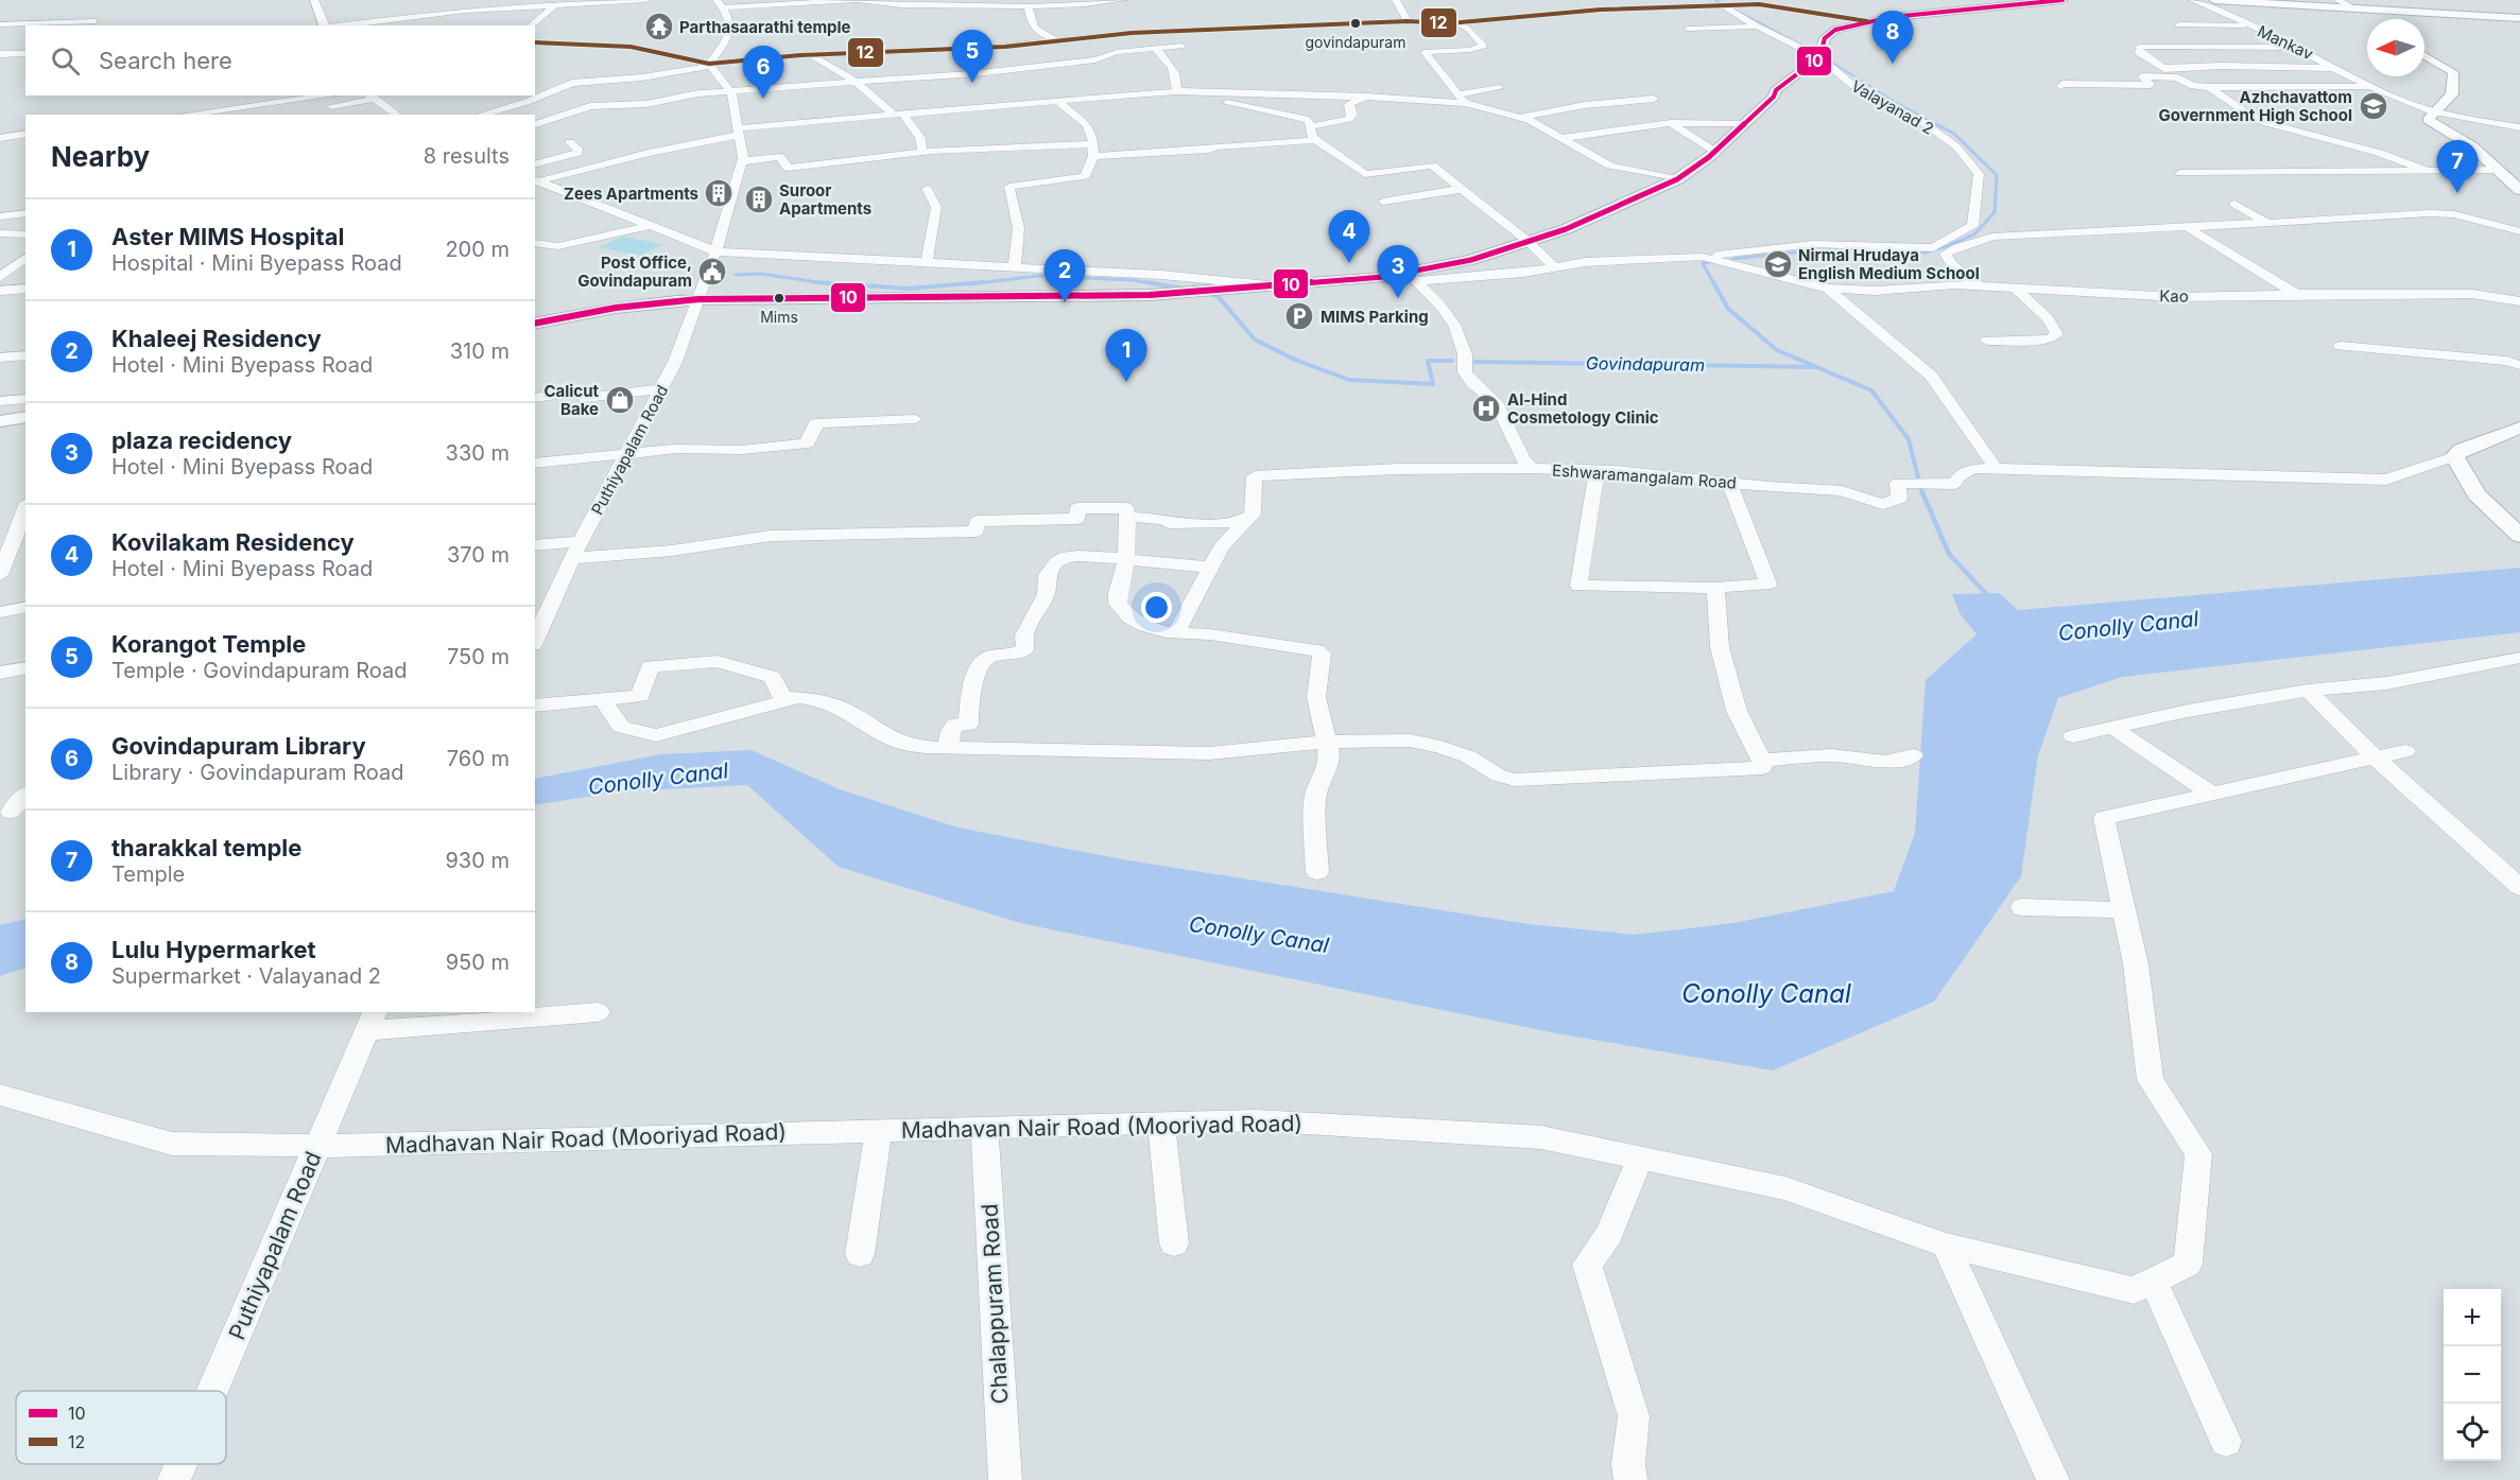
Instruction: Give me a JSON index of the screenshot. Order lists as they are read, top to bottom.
{
  "streets": {
    "street": [
      "Mankav",
      "Valayanad 2",
      "Kao",
      "Puthiyapalam Road",
      "Eshwaramangalam Road",
      "Madhavan Nair Road (Mooriyad Road)",
      "Chalappuram Road"
    ]
  },
  "crossings": [
    ["Valayanad 2", "Kao"],
    ["Puthiyapalam Road", "Madhavan Nair Road (Mooriyad Road)"],
    ["Madhavan Nair Road (Mooriyad Road)", "Chalappuram Road"]
  ],
  "water": ["Govindapuram", "Conolly Canal"],
  "places": {
    "other": ["govindapuram", "Mims"],
    "temple": ["Parthasaarathi temple"],
    "school or university": ["Azhchavattom Government High School", "Nirmal Hrudaya English Medium School"],
    "building": ["Zees Apartments", "Suroor Apartments"],
    "public building": ["Post Office, Govindapuram"],
    "parking": ["MIMS Parking"],
    "shop": ["Calicut Bake"],
    "hospital": ["Al-Hind Cosmetology Clinic"]
  },
  "lines": ["transit line 10", "transit line 12"],
  "legend": ["10", "12"],
  "north": "left",
  "page": {
    "pins": [
      "8",
      "5",
      "6",
      "7",
      "4",
      "3",
      "2",
      "1"
    ],
    "search": "Search here",
    "heading": ["Nearby", "8 results"],
    "list": [
      {
        "mark": "1",
        "name": "Aster MIMS Hospital",
        "note": "Hospital · Mini Byepass Road",
        "value": "200 m"
      },
      {
        "mark": "2",
        "name": "Khaleej Residency",
        "note": "Hotel · Mini Byepass Road",
        "value": "310 m"
      },
      {
        "mark": "3",
        "name": "plaza recidency",
        "note": "Hotel · Mini Byepass Road",
        "value": "330 m"
      },
      {
        "mark": "4",
        "name": "Kovilakam Residency",
        "note": "Hotel · Mini Byepass Road",
        "value": "370 m"
      },
      {
        "mark": "5",
        "name": "Korangot Temple",
        "note": "Temple · Govindapuram Road",
        "value": "750 m"
      },
      {
        "mark": "6",
        "name": "Govindapuram Library",
        "note": "Library · Govindapuram Road",
        "value": "760 m"
      },
      {
        "mark": "7",
        "name": "tharakkal temple",
        "note": "Temple",
        "value": "930 m"
      },
      {
        "mark": "8",
        "name": "Lulu Hypermarket",
        "note": "Supermarket · Valayanad 2",
        "value": "950 m"
      }
    ],
    "map_buttons": ["+", "−"]
  }
}
